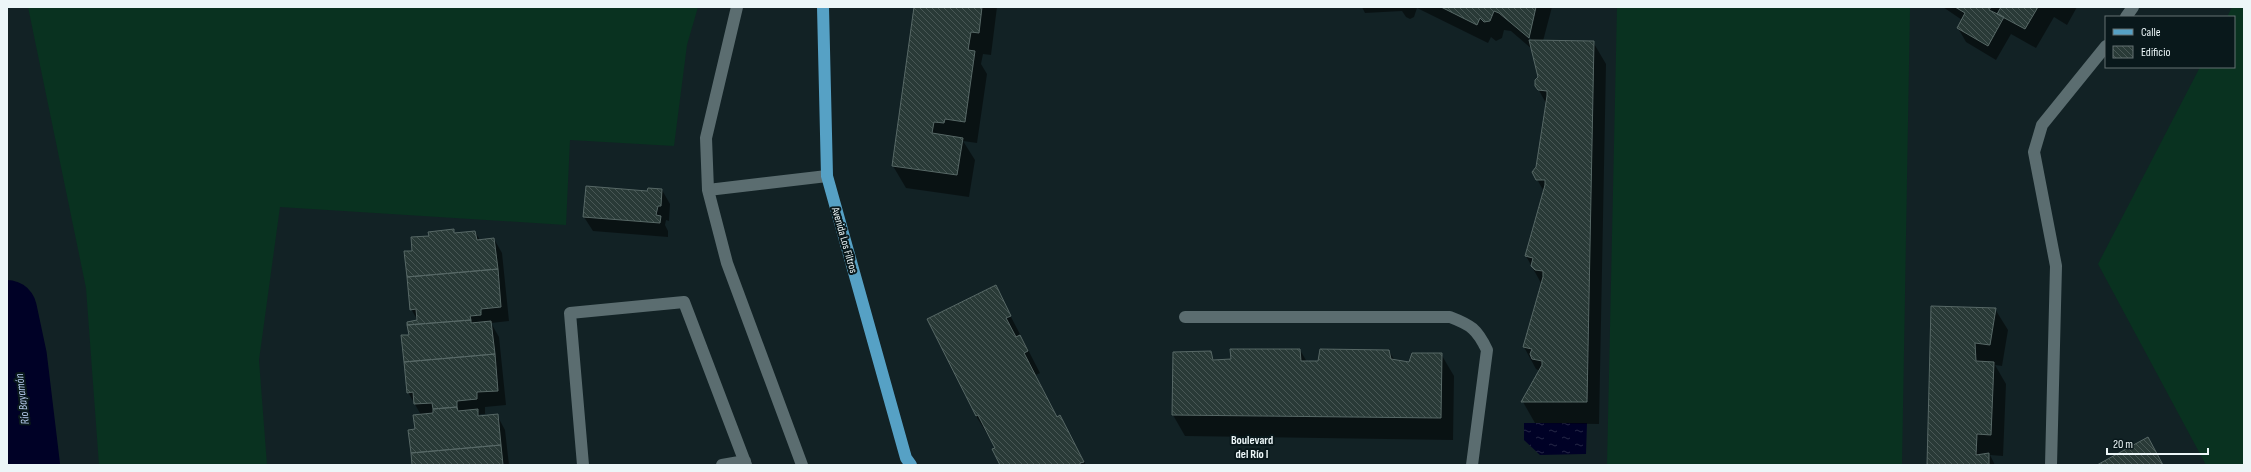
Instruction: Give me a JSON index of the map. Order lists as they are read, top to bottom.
{
  "streets": {
    "main road": ["Avenida Los Filtros"]
  },
  "districts": ["Boulevard del Río I"],
  "water": ["Río Bayamón"],
  "legend": ["Calle", "Edificio"],
  "scale_bar": "20 m"
}
